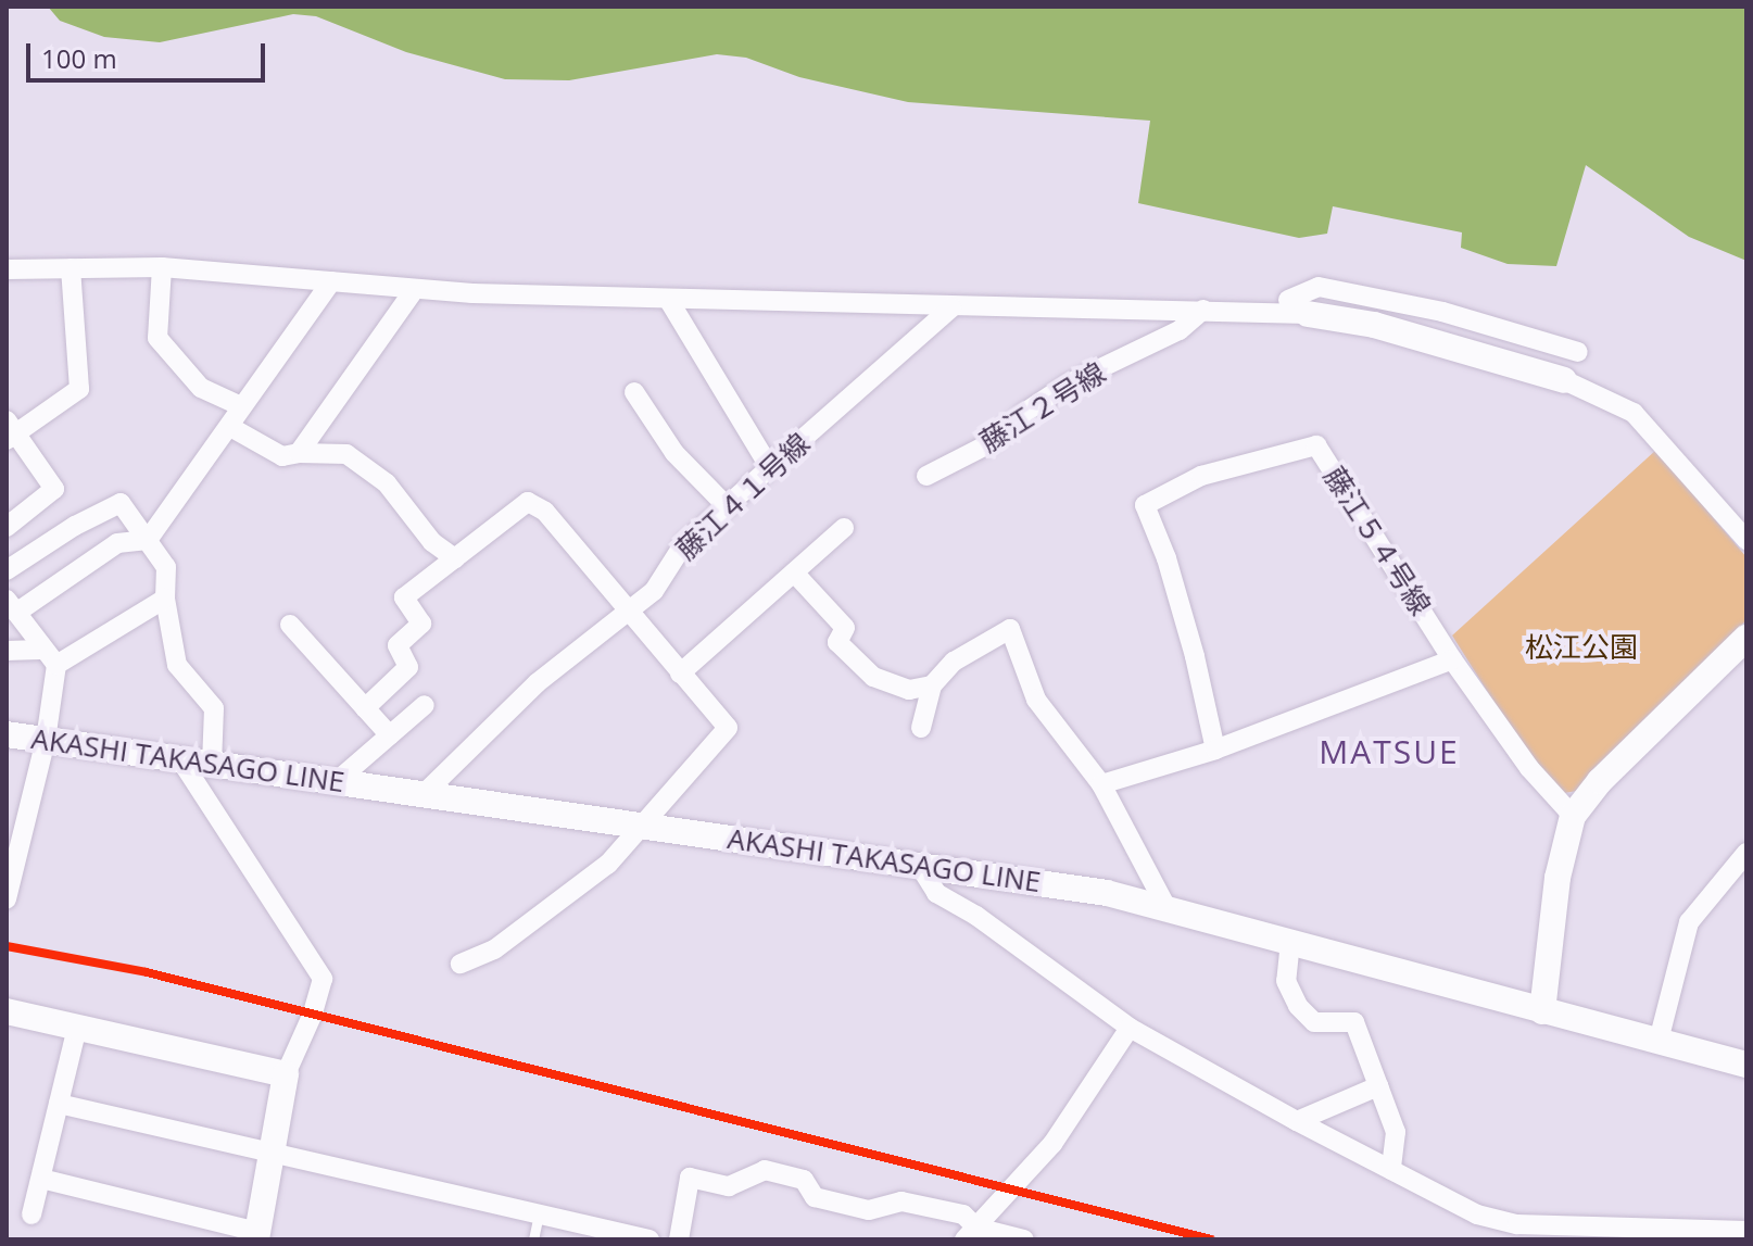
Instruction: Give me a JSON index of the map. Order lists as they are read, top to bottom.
{
  "streets": {
    "main road": ["AKASHI TAKASAGO LINE"],
    "street": ["藤江２号線", "藤江４１号線", "藤江５４号線"]
  },
  "crossings": [
    ["藤江４１号線", "AKASHI TAKASAGO LINE"]
  ],
  "districts": ["MATSUE"],
  "parks": ["松江公園"],
  "scale_bar": "100 m"
}
